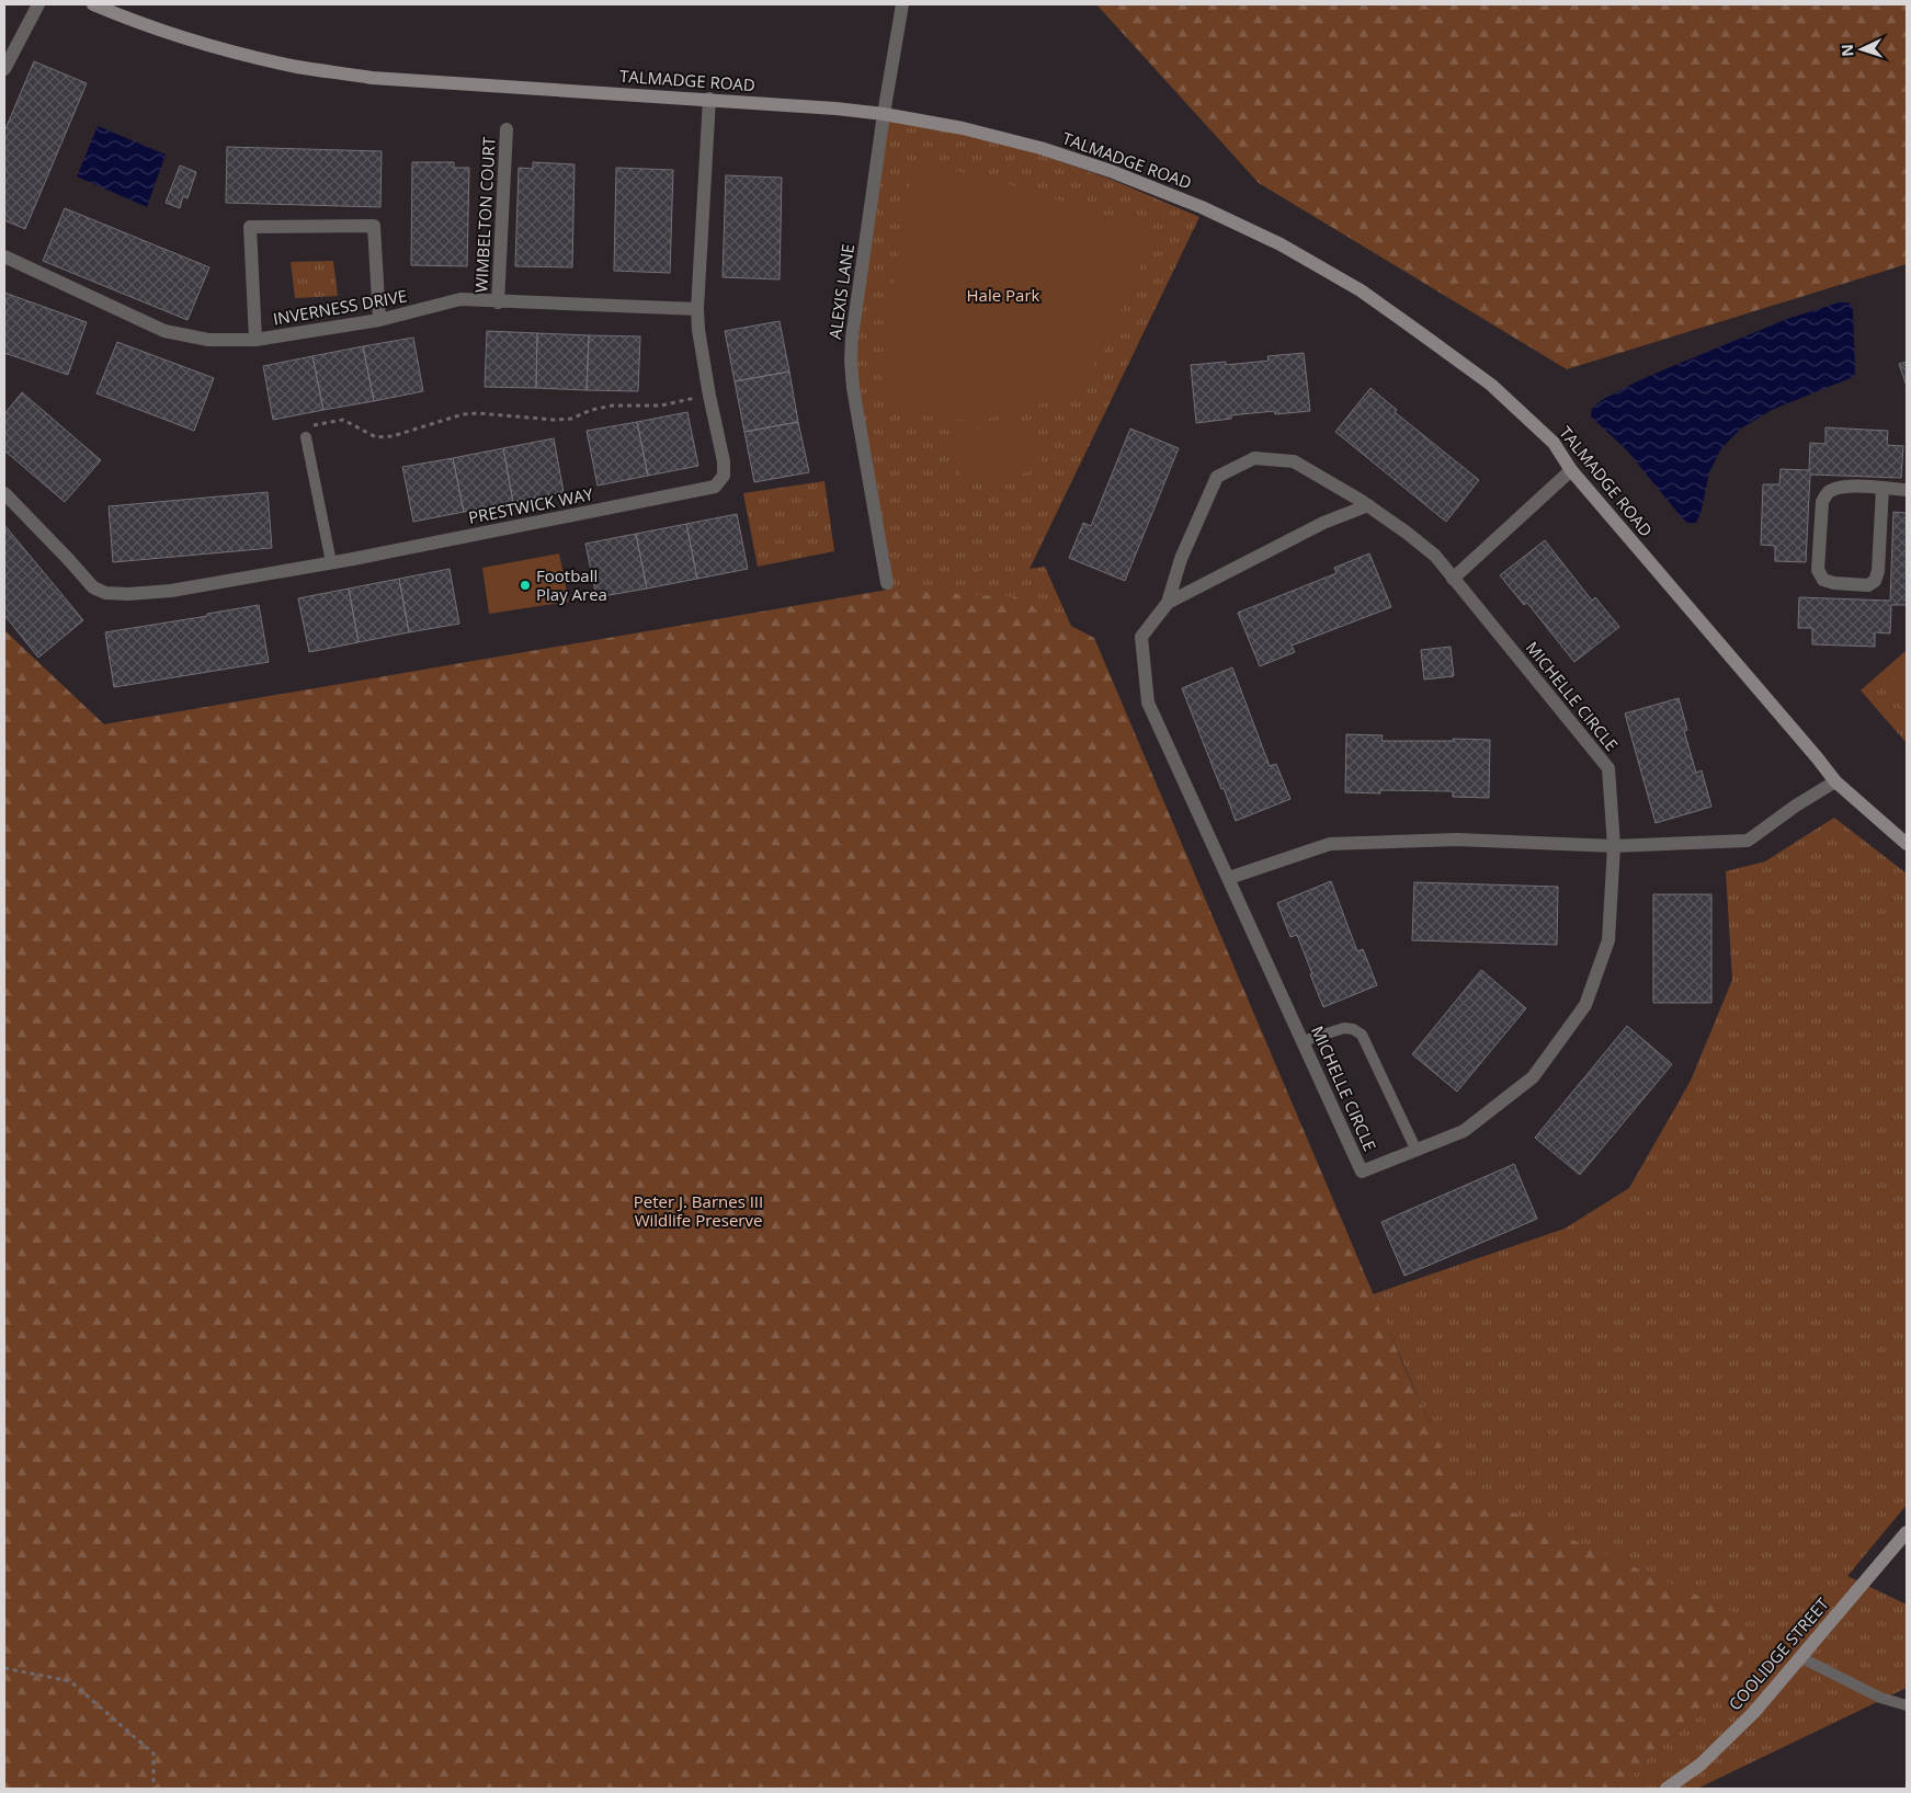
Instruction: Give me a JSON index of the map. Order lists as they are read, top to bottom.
{
  "streets": {
    "street": [
      "TALMADGE ROAD",
      "WIMBELTON COURT",
      "ALEXIS LANE",
      "INVERNESS DRIVE",
      "PRESTWICK WAY",
      "MICHELLE CIRCLE",
      "COOLIDGE STREET"
    ]
  },
  "crossings": [
    ["TALMADGE ROAD", "ALEXIS LANE"],
    ["TALMADGE ROAD", "PRESTWICK WAY"],
    ["WIMBELTON COURT", "INVERNESS DRIVE"],
    ["INVERNESS DRIVE", "PRESTWICK WAY"]
  ],
  "parks": ["Hale Park", "Peter J. Barnes III Wildlife Preserve"],
  "places": ["Football Play Area"],
  "north": "left"
}
